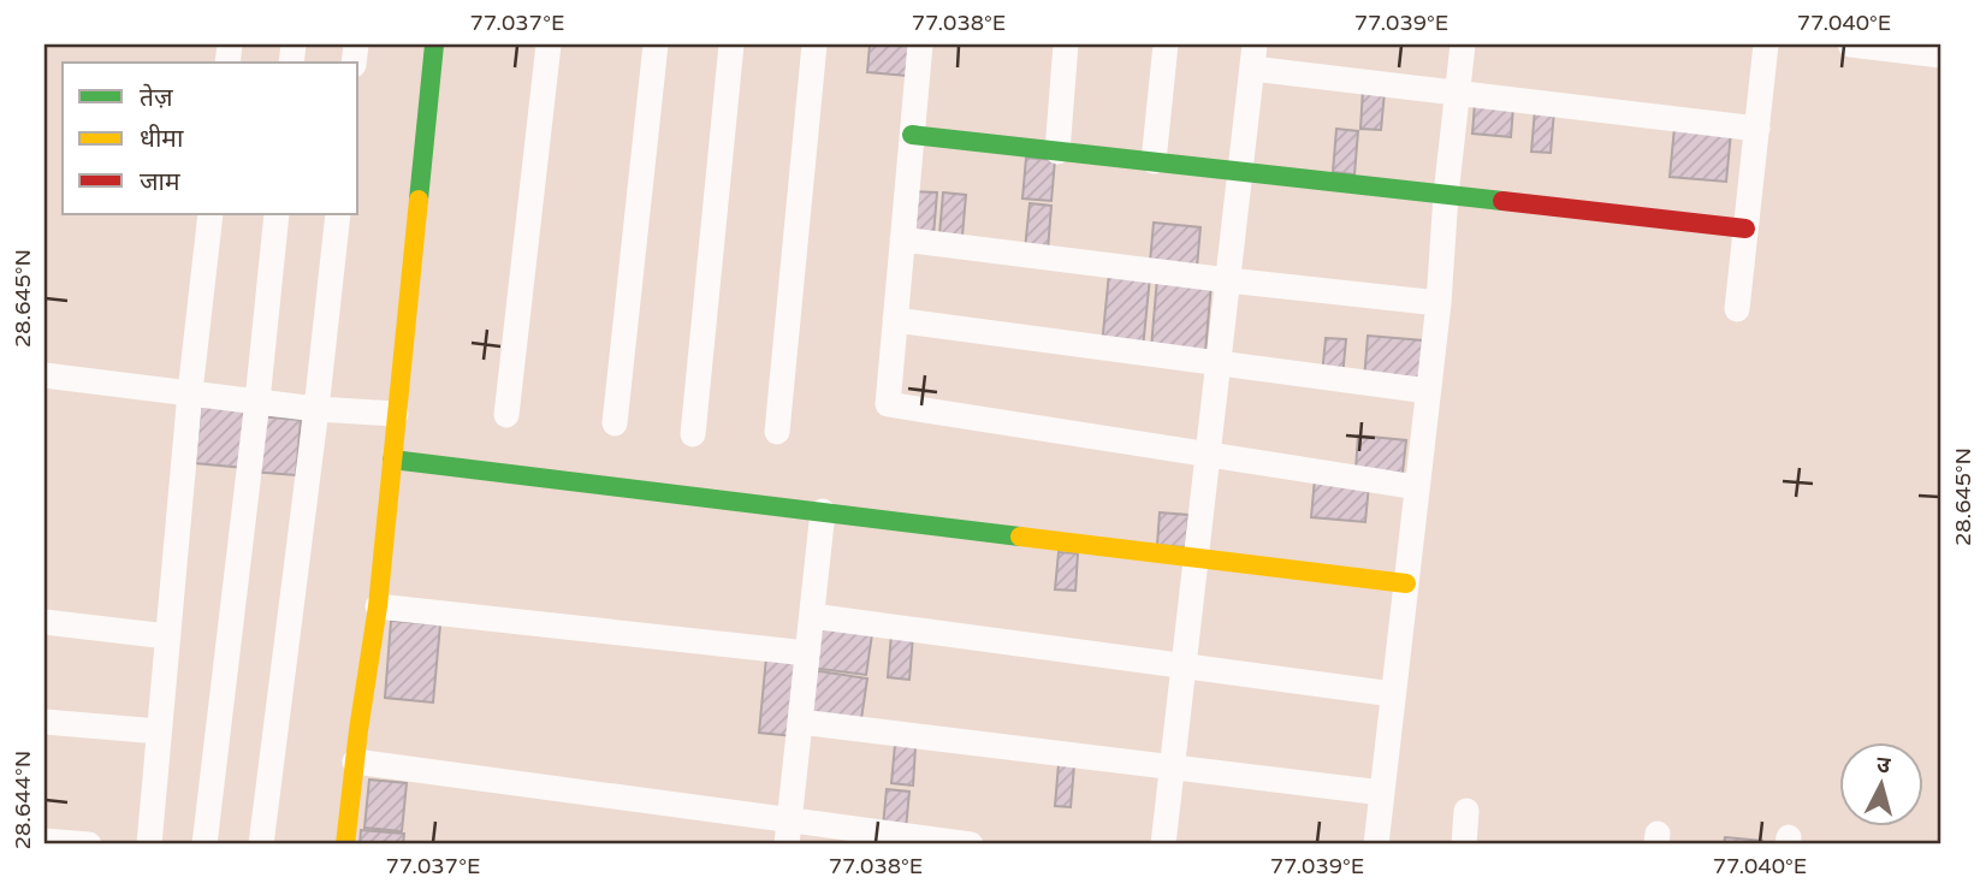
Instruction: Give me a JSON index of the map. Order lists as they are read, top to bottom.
{
  "legend": ["तेज़", "धीमा", "जाम"],
  "north": "top",
  "coordinates": [
    "77.037°E",
    "77.038°E",
    "77.039°E",
    "77.040°E",
    "28.645°N",
    "28.644°N"
  ]
}
